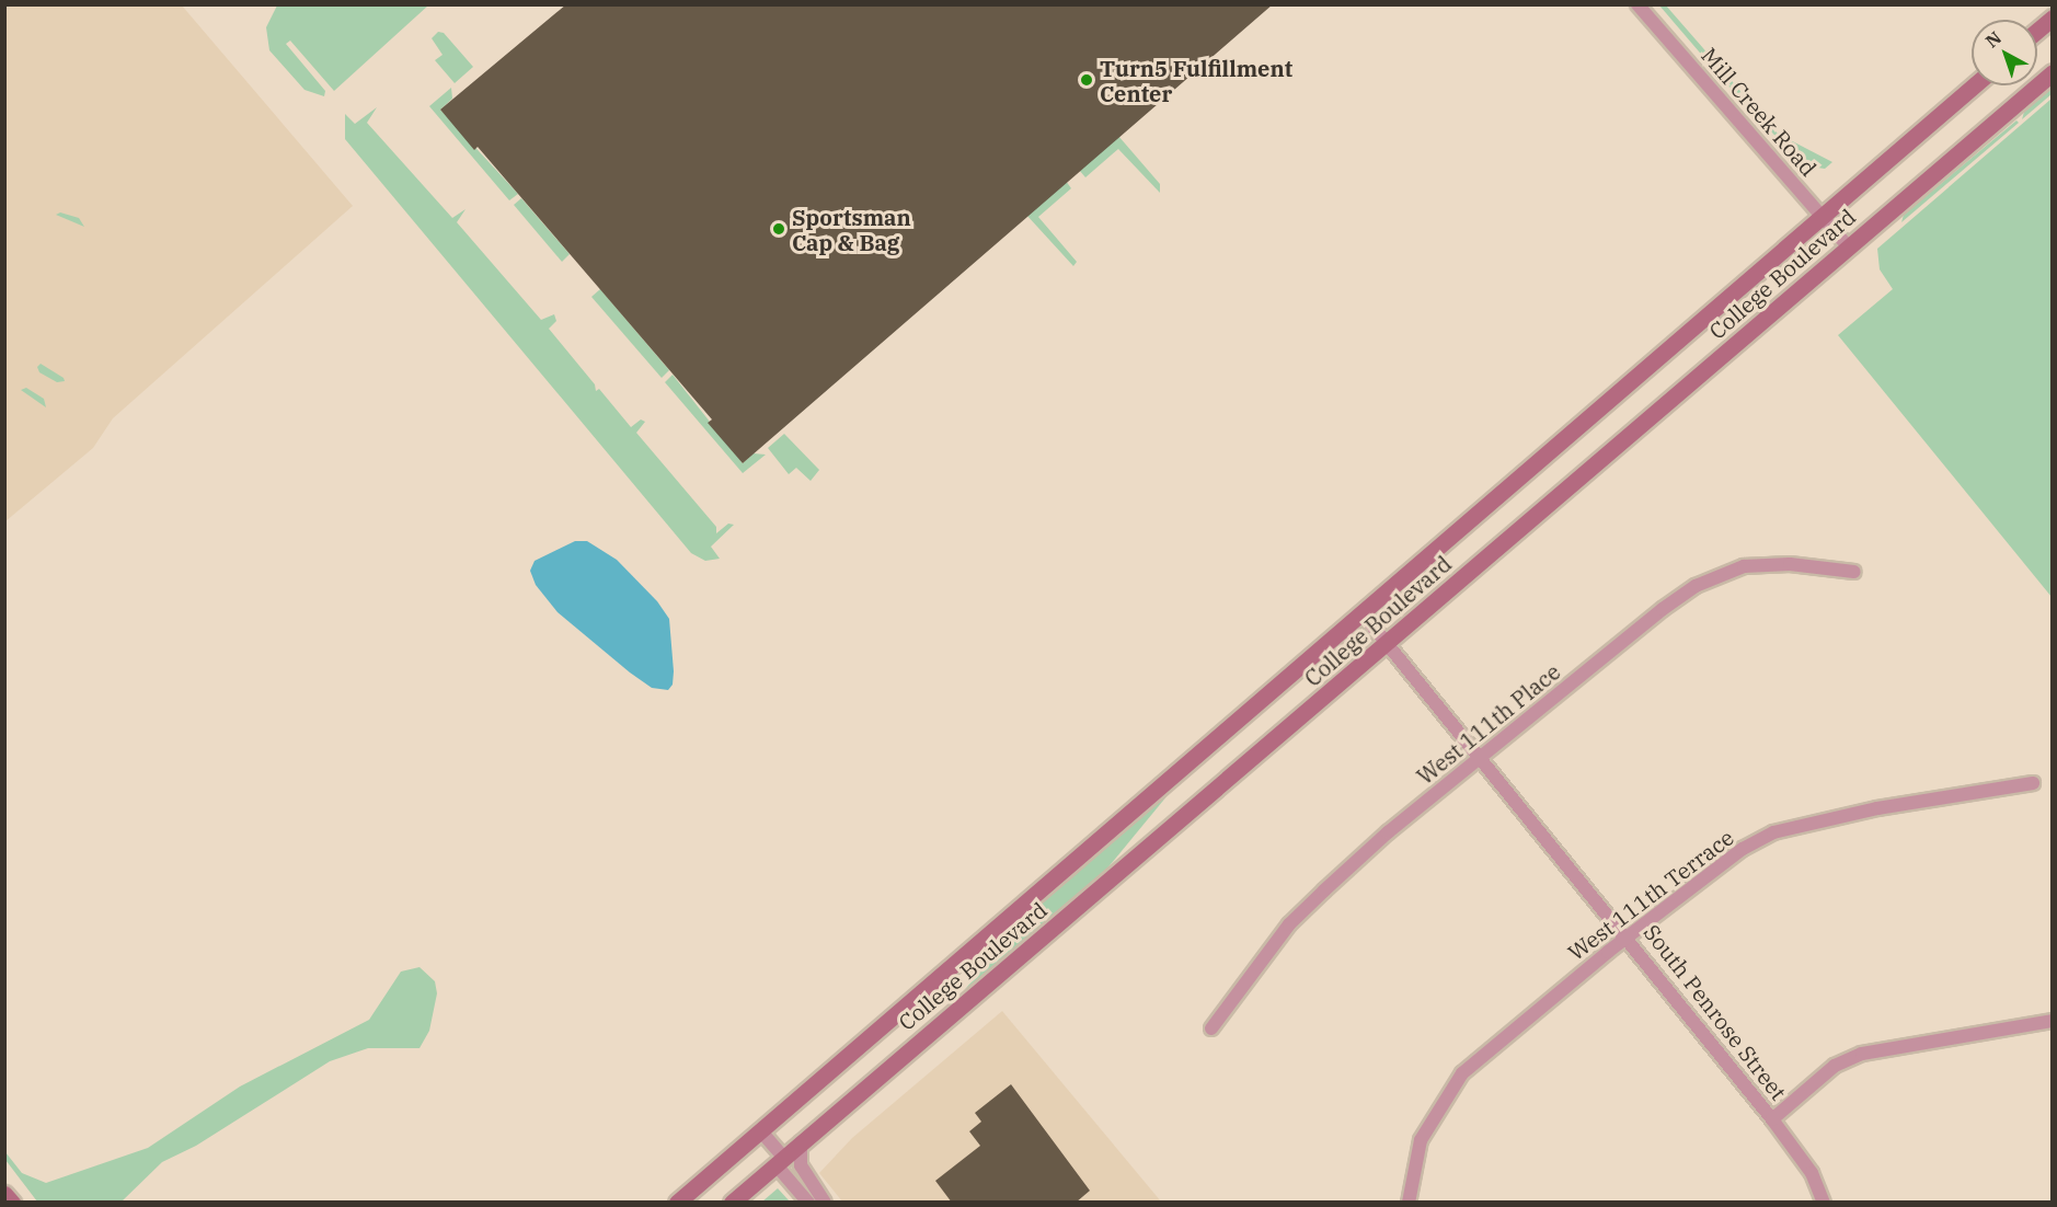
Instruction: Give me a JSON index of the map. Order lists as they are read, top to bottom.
{
  "streets": {
    "main road": ["College Boulevard"],
    "street": [
      "Mill Creek Road",
      "West 111th Place",
      "West 111th Terrace",
      "South Penrose Street"
    ]
  },
  "crossings": [
    ["Mill Creek Road", "College Boulevard"],
    ["College Boulevard", "South Penrose Street"],
    ["West 111th Place", "South Penrose Street"],
    ["West 111th Terrace", "South Penrose Street"]
  ],
  "places": ["Turn5 Fulfillment Center", "Sportsman Cap & Bag"],
  "north": "top left"
}
